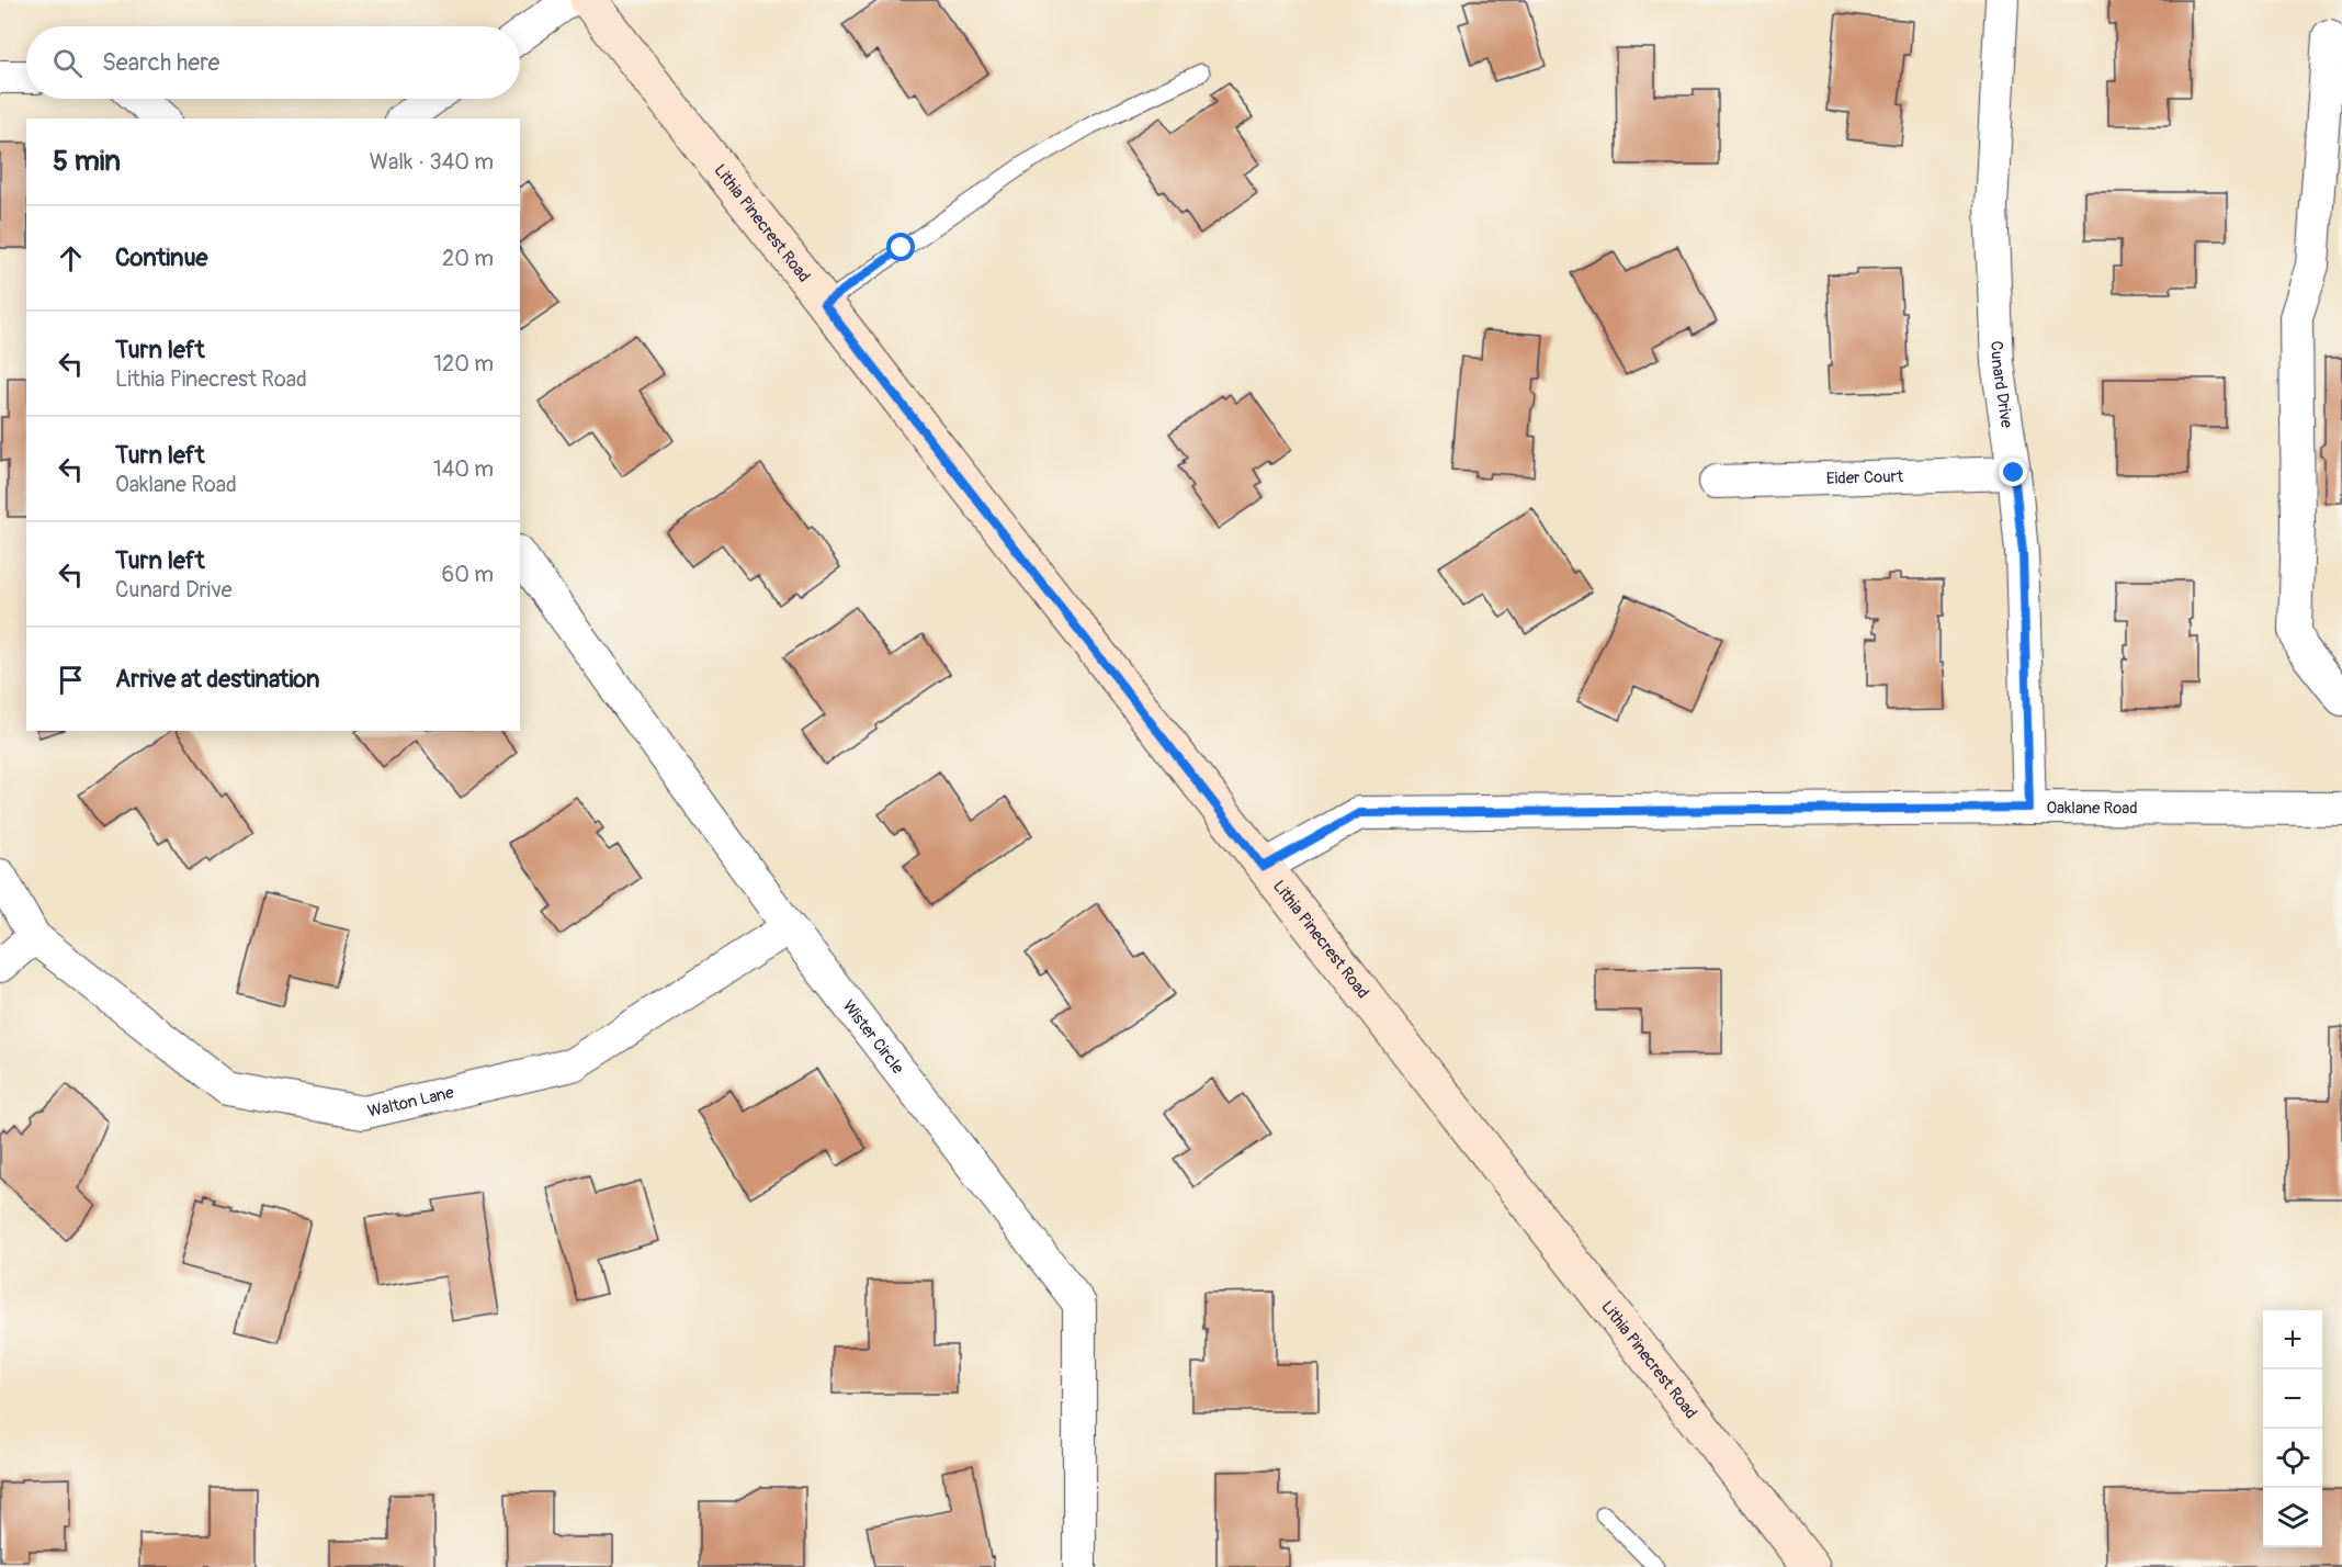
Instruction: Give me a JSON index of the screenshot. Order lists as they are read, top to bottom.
{
  "streets": {
    "main road": ["Lithia Pinecrest Road"],
    "street": [
      "Cunard Drive",
      "Eider Court",
      "Oaklane Road",
      "Wister Circle",
      "Walton Lane"
    ]
  },
  "crossings": [
    ["Lithia Pinecrest Road", "Oaklane Road"],
    ["Cunard Drive", "Eider Court"],
    ["Cunard Drive", "Oaklane Road"],
    ["Wister Circle", "Walton Lane"]
  ],
  "page": {
    "search": "Search here",
    "heading": ["5 min", "Walk · 340 m"],
    "list": [
      ["Continue", "20 m"],
      ["Turn left", "Lithia Pinecrest Road", "120 m"],
      ["Turn left", "Oaklane Road", "140 m"],
      ["Turn left", "Cunard Drive", "60 m"],
      "Arrive at destination"
    ],
    "map_buttons": ["+", "−"]
  }
}
